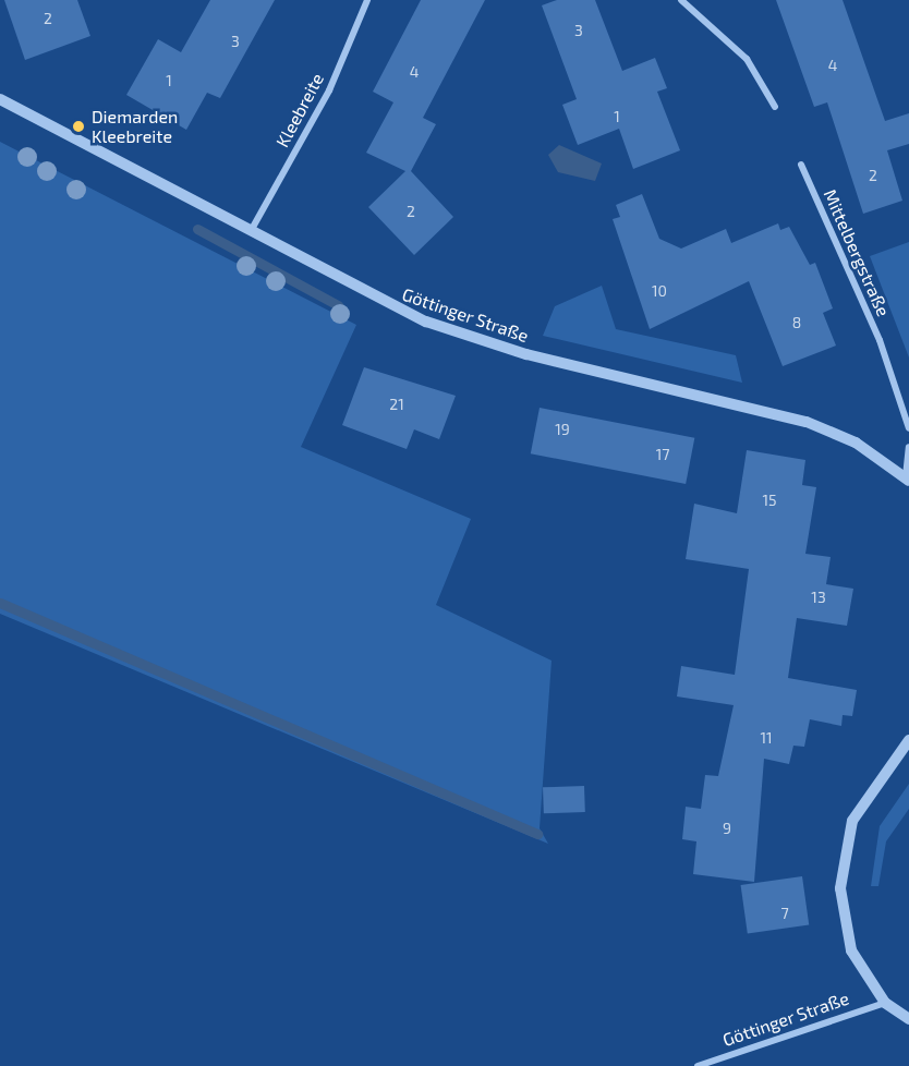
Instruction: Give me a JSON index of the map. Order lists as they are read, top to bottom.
{
  "streets": {
    "street": ["Kleebreite", "Mittelbergstraße", "Göttinger Straße"]
  },
  "crossings": [
    ["Kleebreite", "Göttinger Straße"]
  ],
  "places": ["Diemarden Kleebreite"],
  "house_numbers": [
    "2",
    "3",
    "3",
    "4",
    "4",
    "1",
    "1",
    "2",
    "2",
    "10",
    "8",
    "21",
    "19",
    "17",
    "15",
    "13",
    "11",
    "9",
    "7"
  ]
}
